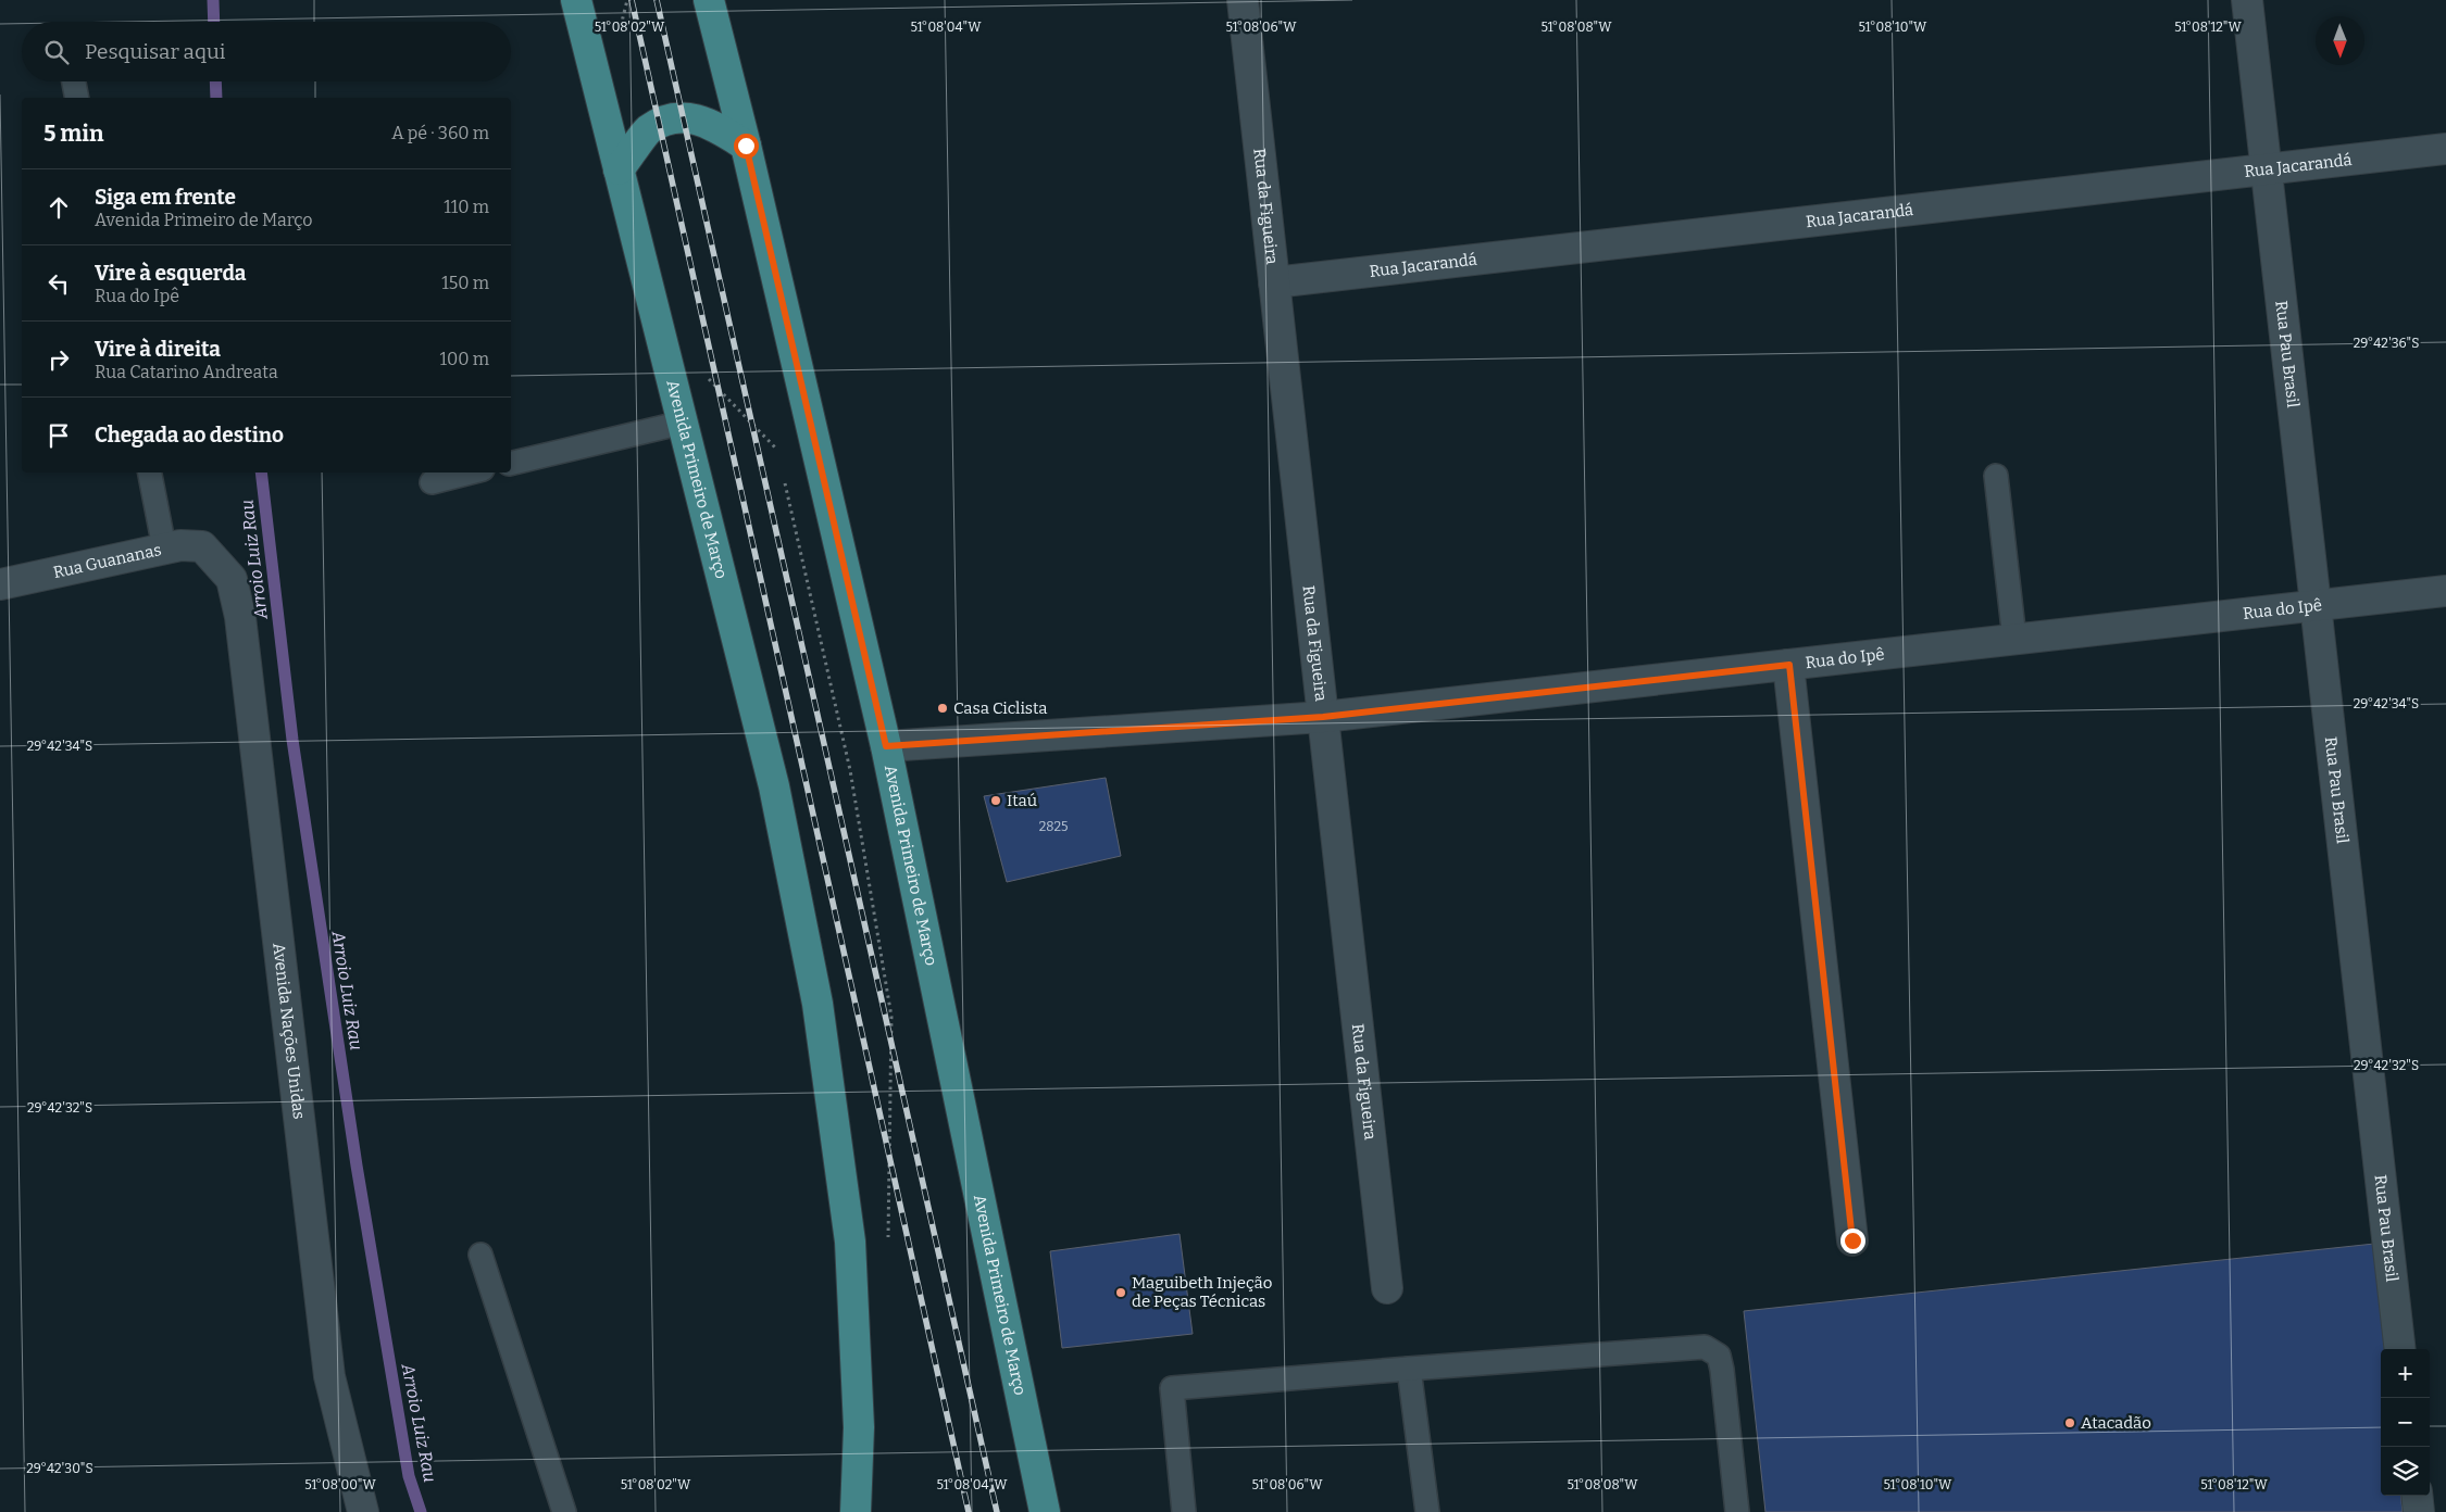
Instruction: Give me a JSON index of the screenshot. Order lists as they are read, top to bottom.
{
  "streets": {
    "main road": ["Avenida Primeiro de Março"],
    "street": [
      "Rua Jacarandá",
      "Rua da Figueira",
      "Rua Pau Brasil",
      "Rua Guananas",
      "Rua do Ipê",
      "Avenida Nações Unidas"
    ]
  },
  "crossings": [
    ["Rua Jacarandá", "Rua da Figueira"],
    ["Rua Jacarandá", "Rua Pau Brasil"],
    ["Rua da Figueira", "Rua do Ipê"],
    ["Rua Pau Brasil", "Rua do Ipê"],
    ["Avenida Primeiro de Março", "Rua do Ipê"],
    ["Rua Guananas", "Avenida Nações Unidas"]
  ],
  "water": ["Arroio Luiz Rau"],
  "places": [
    "Casa Ciclista",
    "Itaú",
    "Maguibeth Injeção de Peças Técnicas",
    "Atacadão"
  ],
  "house_numbers": ["2825"],
  "north": "bottom",
  "page": {
    "search": "Pesquisar aqui",
    "heading": ["5 min", "A pé · 360 m"],
    "list": [
      ["Siga em frente", "Avenida Primeiro de Março", "110 m"],
      ["Vire à esquerda", "Rua do Ipê", "150 m"],
      ["Vire à direita", "Rua Catarino Andreata", "100 m"],
      "Chegada ao destino"
    ],
    "map_buttons": ["+", "−"]
  },
  "coordinates": [
    "51°08'02\"W",
    "51°08'04\"W",
    "51°08'06\"W",
    "51°08'08\"W",
    "51°08'10\"W",
    "51°08'12\"W",
    "29°42'36\"S",
    "29°42'34\"S",
    "29°42'32\"S",
    "29°42'30\"S",
    "51°08'00\"W"
  ]
}
